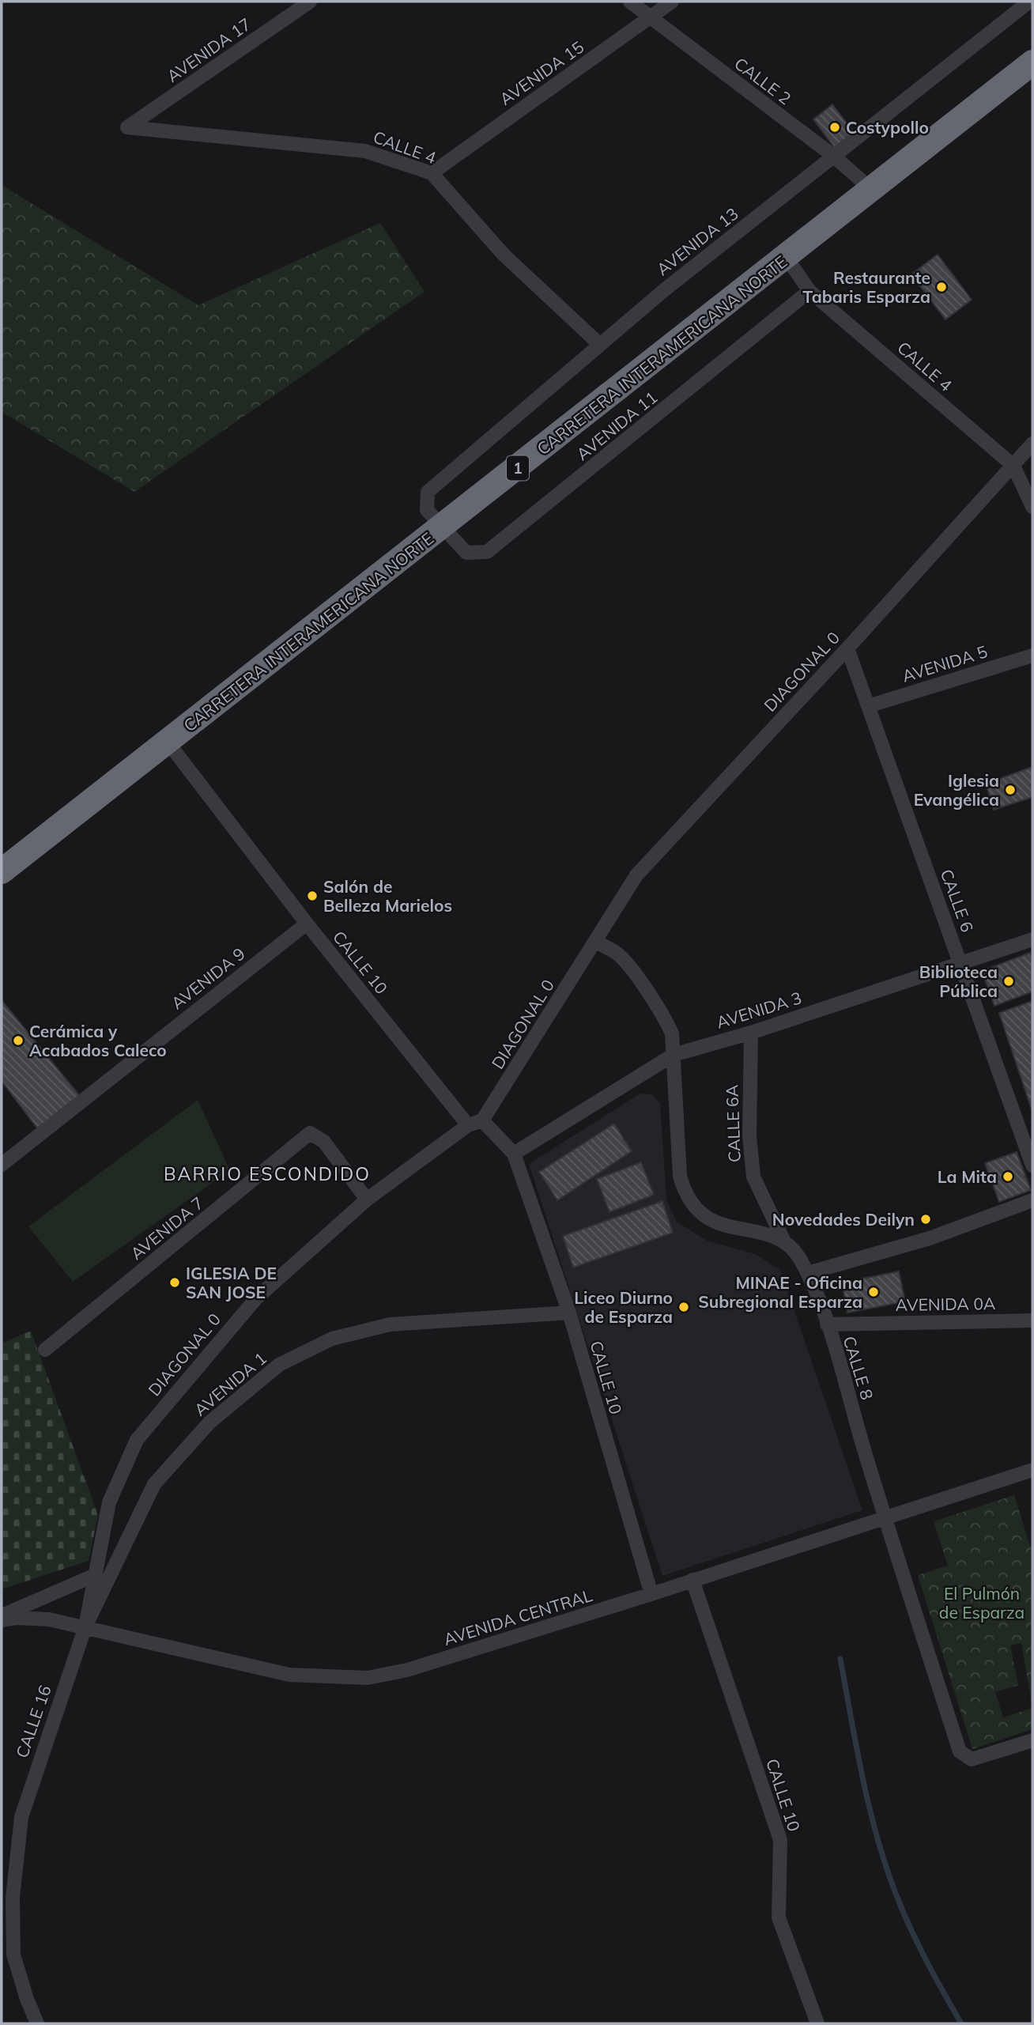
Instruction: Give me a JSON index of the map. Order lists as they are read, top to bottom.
{
  "streets": {
    "highway": ["CARRETERA INTERAMERICANA NORTE", "1"],
    "street": [
      "AVENIDA 17",
      "AVENIDA 15",
      "CALLE 2",
      "CALLE 4",
      "AVENIDA 13",
      "AVENIDA 11",
      "AVENIDA 5",
      "DIAGONAL 0",
      "CALLE 6",
      "CALLE 10",
      "AVENIDA 9",
      "AVENIDA 3",
      "CALLE 6A",
      "AVENIDA 7",
      "AVENIDA 0A",
      "CALLE 8",
      "AVENIDA 1",
      "AVENIDA CENTRAL",
      "CALLE 16"
    ]
  },
  "crossings": [
    ["AVENIDA 17", "CALLE 4"],
    ["AVENIDA 15", "CALLE 2"],
    ["AVENIDA 15", "CALLE 4"],
    ["CALLE 2", "AVENIDA 13"],
    ["CALLE 2", "CARRETERA INTERAMERICANA NORTE"],
    ["CALLE 4", "AVENIDA 13"],
    ["CALLE 4", "CARRETERA INTERAMERICANA NORTE"],
    ["CALLE 4", "AVENIDA 11"],
    ["CALLE 4", "DIAGONAL 0"],
    ["AVENIDA 13", "CARRETERA INTERAMERICANA NORTE"],
    ["AVENIDA 13", "AVENIDA 11"],
    ["CARRETERA INTERAMERICANA NORTE", "AVENIDA 11"],
    ["CARRETERA INTERAMERICANA NORTE", "CALLE 10"],
    ["AVENIDA 5", "CALLE 6"],
    ["DIAGONAL 0", "CALLE 6"],
    ["DIAGONAL 0", "CALLE 10"],
    ["DIAGONAL 0", "AVENIDA 7"],
    ["DIAGONAL 0", "AVENIDA 1"],
    ["DIAGONAL 0", "AVENIDA CENTRAL"],
    ["DIAGONAL 0", "CALLE 16"],
    ["CALLE 6", "AVENIDA 3"],
    ["CALLE 10", "AVENIDA 9"],
    ["CALLE 10", "AVENIDA 3"],
    ["CALLE 10", "AVENIDA 1"],
    ["CALLE 10", "AVENIDA CENTRAL"],
    ["AVENIDA 3", "CALLE 6A"],
    ["CALLE 6A", "CALLE 8"],
    ["AVENIDA 0A", "CALLE 8"],
    ["CALLE 8", "AVENIDA CENTRAL"],
    ["AVENIDA 1", "AVENIDA CENTRAL"],
    ["AVENIDA 1", "CALLE 16"],
    ["AVENIDA CENTRAL", "CALLE 16"]
  ],
  "districts": ["BARRIO ESCONDIDO"],
  "parks": ["El Pulmón de Esparza"],
  "places": [
    "Costypollo",
    "Restaurante Tabaris Esparza",
    "Iglesia Evangélica",
    "Salón de Belleza Marielos",
    "Biblioteca Pública",
    "Cerámica y Acabados Caleco",
    "La Mita",
    "Novedades Deilyn",
    "IGLESIA DE SAN JOSE",
    "MINAE - Oficina Subregional Esparza",
    "Liceo Diurno de Esparza"
  ]
}
